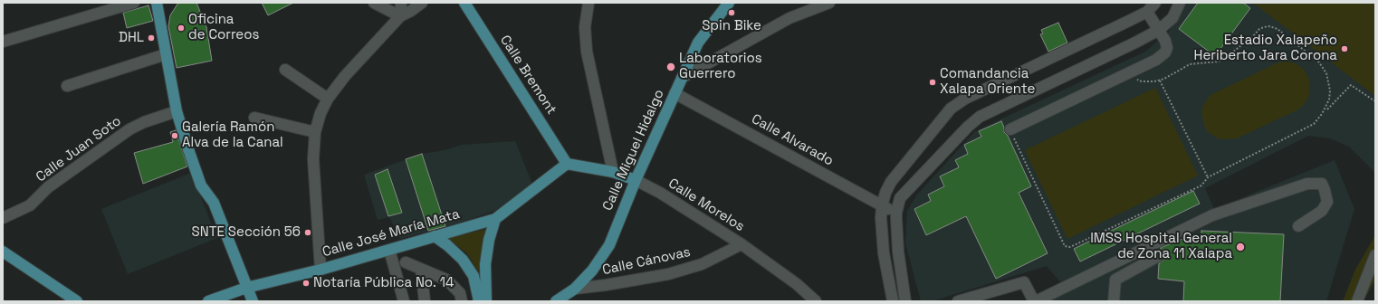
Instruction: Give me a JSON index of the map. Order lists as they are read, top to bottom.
{
  "streets": {
    "main road": [
      "Calle Bremont",
      "Calle Miguel Hidalgo",
      "Calle Morelos",
      "Calle José María Mata"
    ],
    "street": ["Calle Alvarado", "Calle Juan Soto", "Calle Cánovas"]
  },
  "crossings": [
    ["Calle Bremont", "Calle Morelos"],
    ["Calle Bremont", "Calle José María Mata"],
    ["Calle Alvarado", "Calle Miguel Hidalgo"],
    ["Calle Miguel Hidalgo", "Calle Morelos"],
    ["Calle Miguel Hidalgo", "Calle Cánovas"],
    ["Calle Morelos", "Calle José María Mata"],
    ["Calle Morelos", "Calle Cánovas"]
  ],
  "places": [
    "Spin Bike",
    "Oficina de Correos",
    "DHL",
    "Estadio Xalapeño Heriberto Jara Corona",
    "Laboratorios Guerrero",
    "Comandancia Xalapa Oriente",
    "Galería Ramón Alva de la Canal",
    "SNTE Sección 56",
    "IMSS Hospital General de Zona 11 Xalapa",
    "Notaría Pública No. 14"
  ]
}
